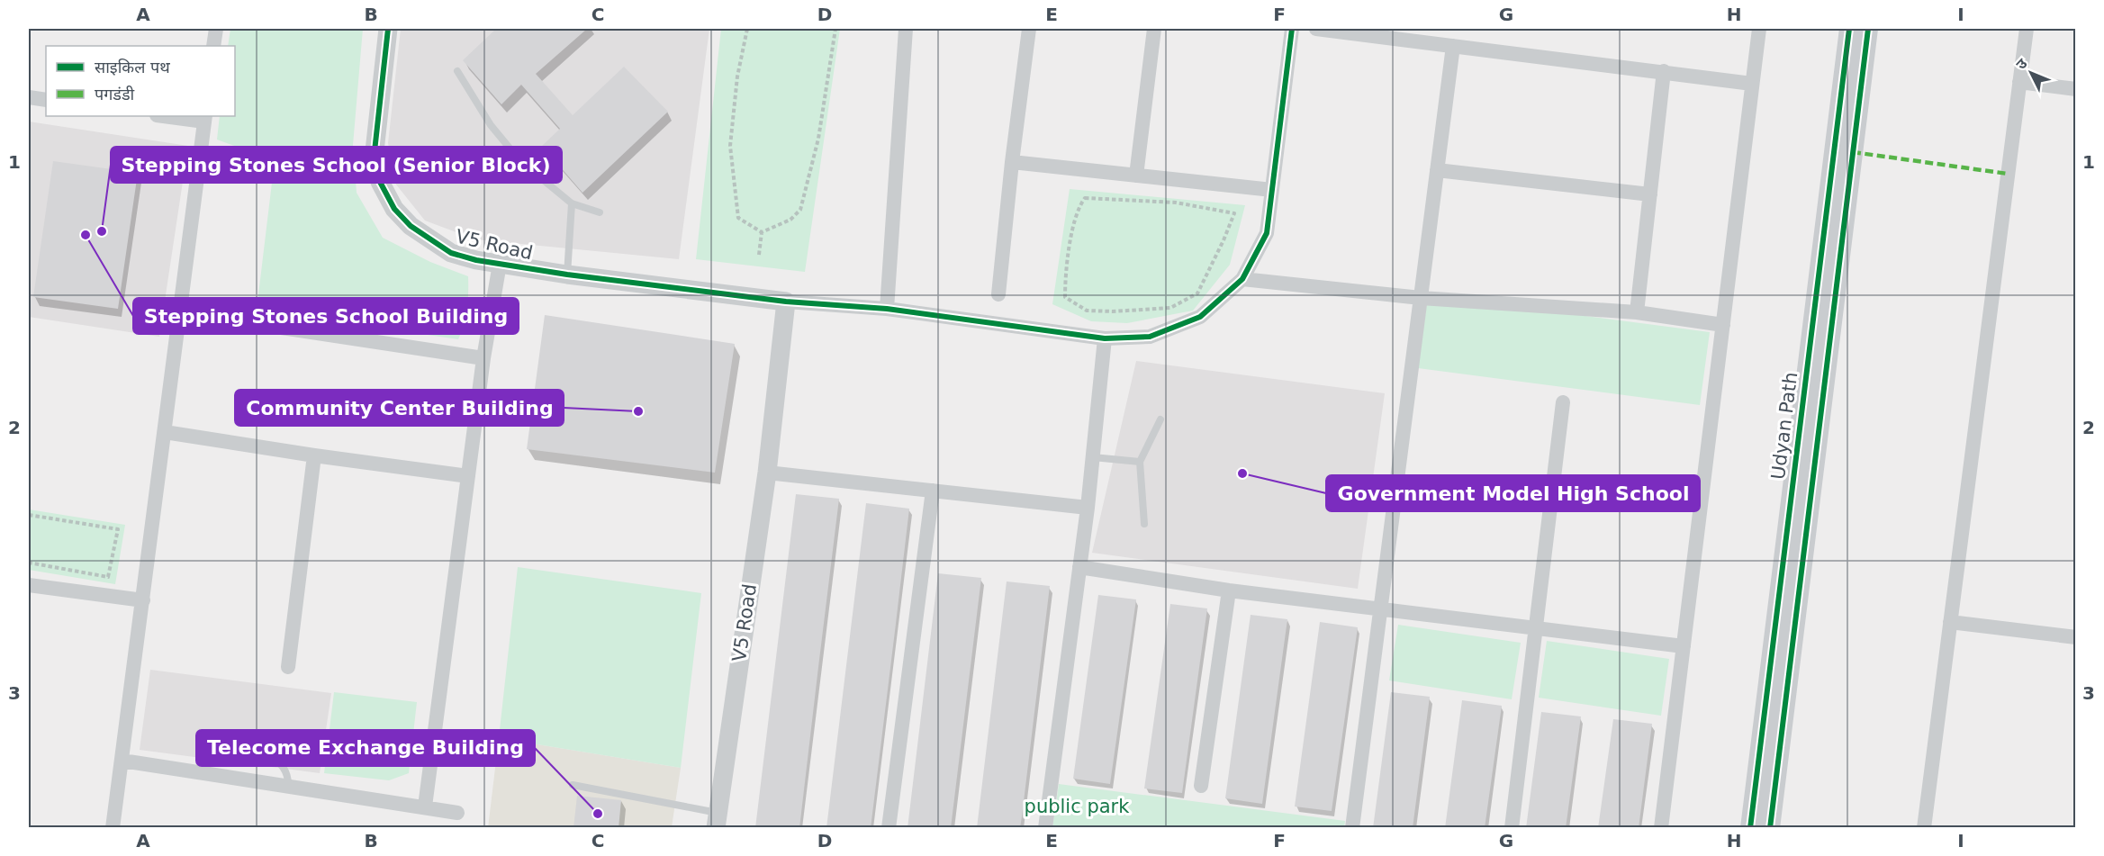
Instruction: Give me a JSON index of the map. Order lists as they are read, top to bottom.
{
  "streets": {
    "main road": ["Udyan Path"],
    "street": ["V5 Road"]
  },
  "parks": ["public park"],
  "places": [
    "Stepping Stones School (Senior Block)",
    "Stepping Stones School Building",
    "Community Center Building",
    "Government Model High School",
    "Telecome Exchange Building"
  ],
  "legend": ["साइकिल पथ", "पगडंडी"],
  "north": "top left",
  "grid": {
    "columns": [
      "A",
      "B",
      "C",
      "D",
      "E",
      "F",
      "G",
      "H",
      "I"
    ],
    "rows": ["1", "2", "3"]
  }
}
